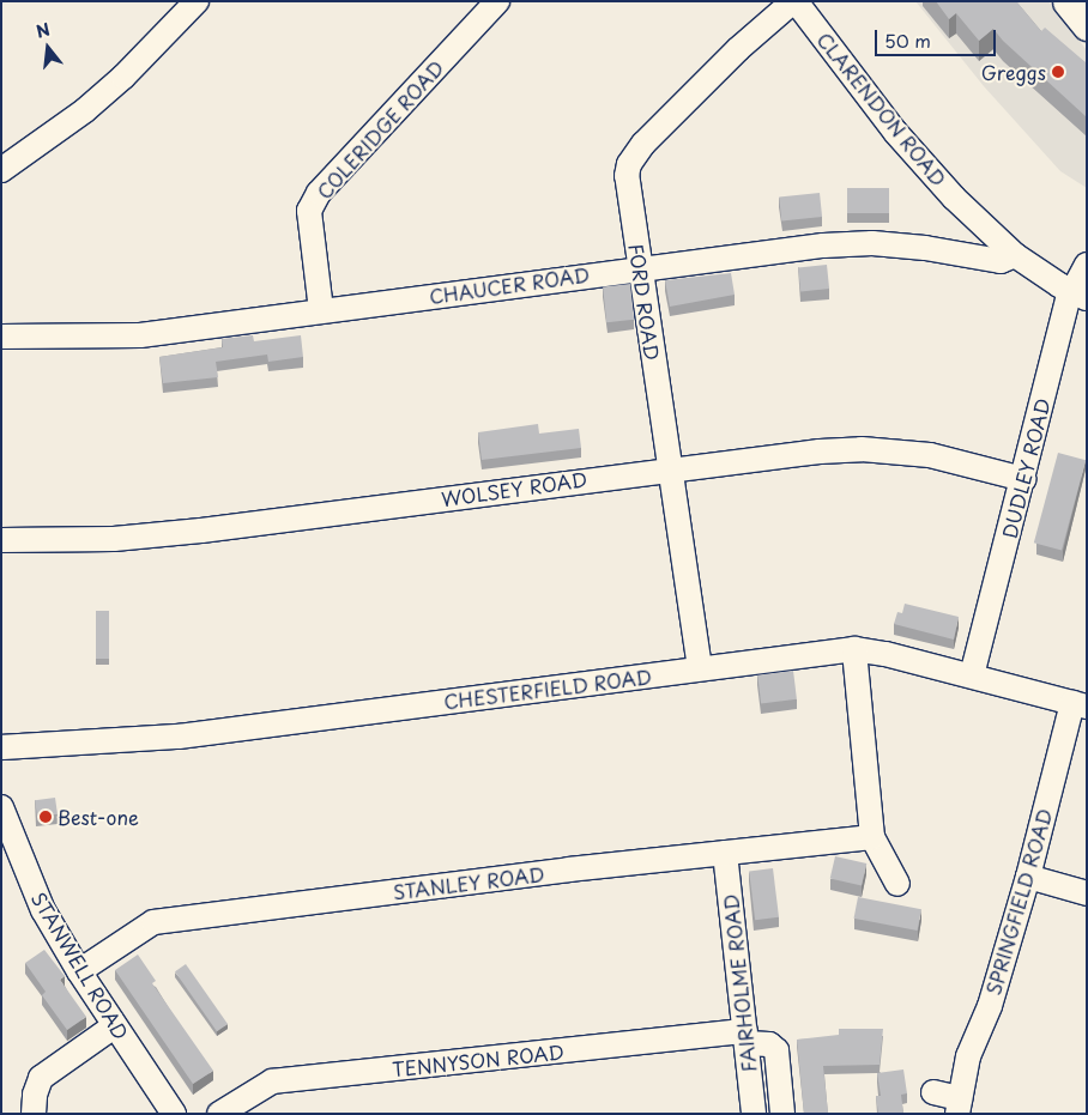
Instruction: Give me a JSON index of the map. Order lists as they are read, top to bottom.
{
  "streets": {
    "street": [
      "CLARENDON ROAD",
      "COLERIDGE ROAD",
      "CHAUCER ROAD",
      "FORD ROAD",
      "DUDLEY ROAD",
      "WOLSEY ROAD",
      "CHESTERFIELD ROAD",
      "STANLEY ROAD",
      "SPRINGFIELD ROAD",
      "STANWELL ROAD",
      "FAIRHOLME ROAD",
      "TENNYSON ROAD"
    ]
  },
  "crossings": [
    ["CLARENDON ROAD", "CHAUCER ROAD"],
    ["CLARENDON ROAD", "FORD ROAD"],
    ["CLARENDON ROAD", "DUDLEY ROAD"],
    ["COLERIDGE ROAD", "CHAUCER ROAD"],
    ["CHAUCER ROAD", "FORD ROAD"],
    ["FORD ROAD", "WOLSEY ROAD"],
    ["FORD ROAD", "CHESTERFIELD ROAD"],
    ["DUDLEY ROAD", "WOLSEY ROAD"],
    ["DUDLEY ROAD", "CHESTERFIELD ROAD"],
    ["CHESTERFIELD ROAD", "SPRINGFIELD ROAD"],
    ["STANLEY ROAD", "STANWELL ROAD"],
    ["STANLEY ROAD", "FAIRHOLME ROAD"],
    ["FAIRHOLME ROAD", "TENNYSON ROAD"]
  ],
  "places": ["Greggs", "Best-one"],
  "scale_bar": "50 m",
  "north": "top"
}
